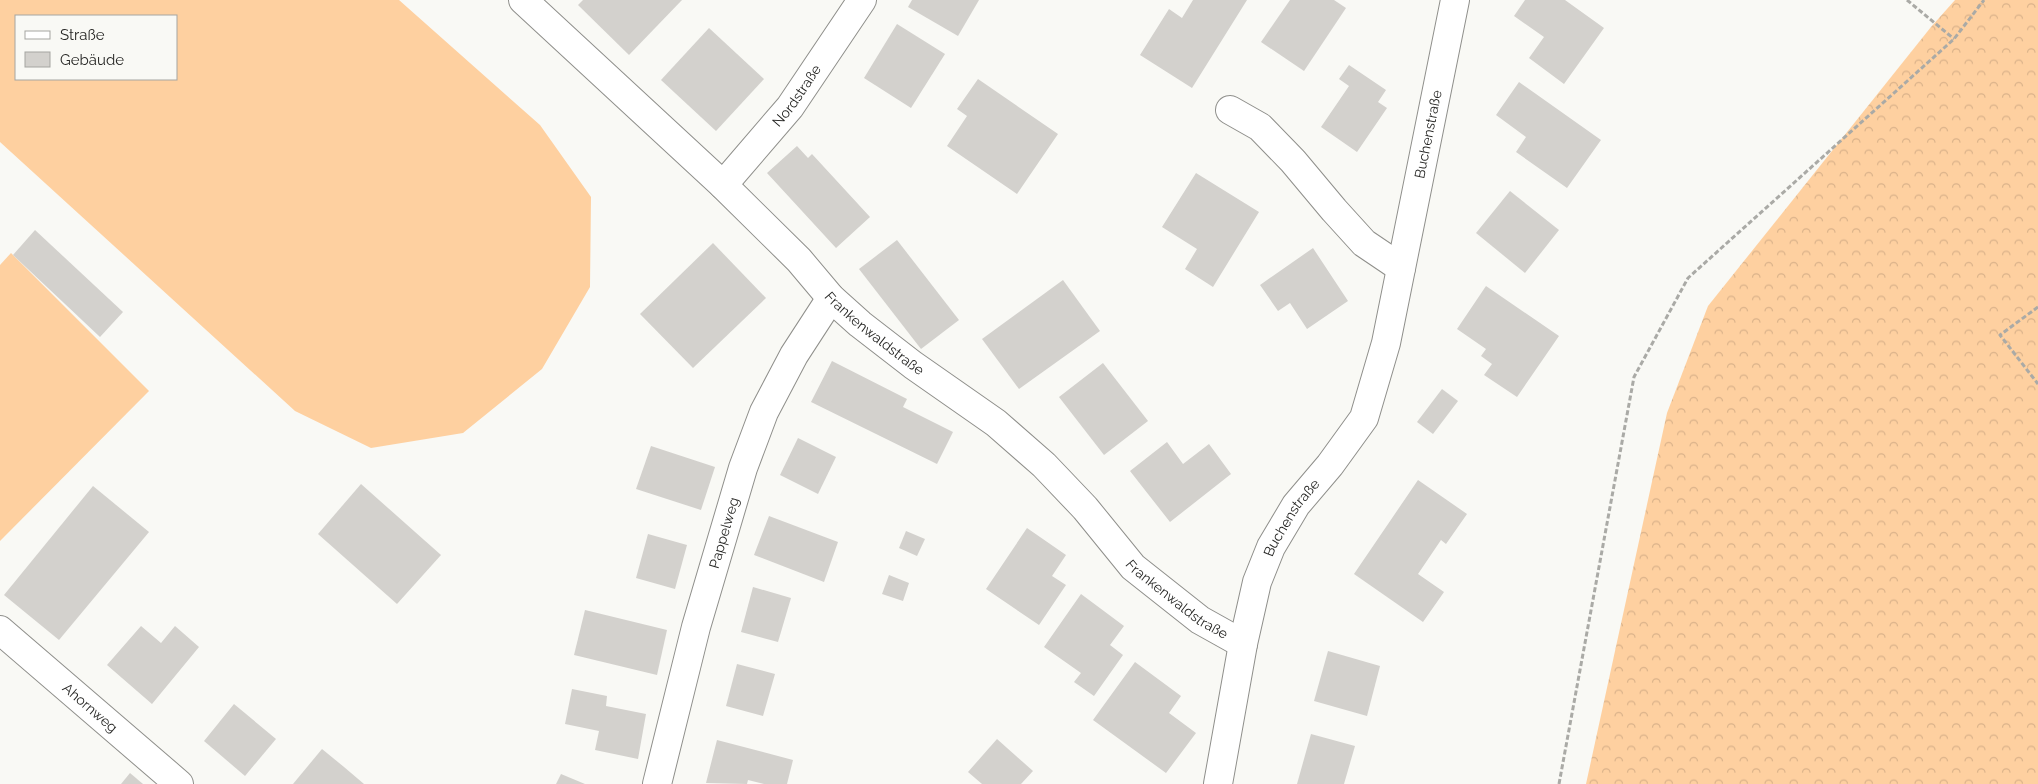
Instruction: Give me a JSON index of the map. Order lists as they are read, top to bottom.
{
  "streets": {
    "street": [
      "Nordstraße",
      "Buchenstraße",
      "Frankenwaldstraße",
      "Pappelweg",
      "Ahornweg"
    ]
  },
  "crossings": [
    ["Nordstraße", "Frankenwaldstraße"],
    ["Buchenstraße", "Frankenwaldstraße"],
    ["Frankenwaldstraße", "Pappelweg"]
  ],
  "legend": ["Straße", "Gebäude"]
}
